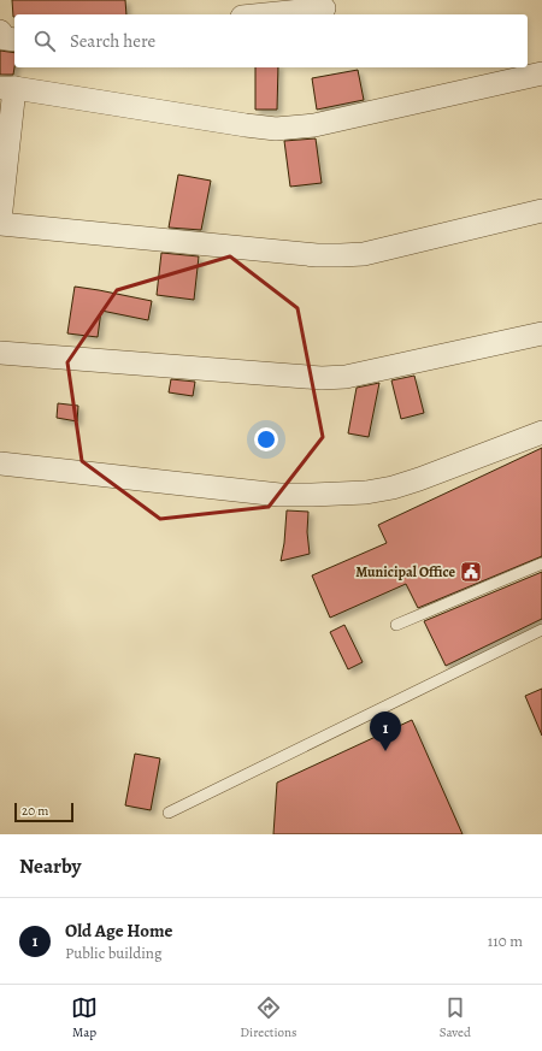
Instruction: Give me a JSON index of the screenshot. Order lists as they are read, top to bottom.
{
  "places": {
    "public building": ["Municipal Office"]
  },
  "scale_bar": "20 m",
  "page": {
    "search": "Search here",
    "pins": "1",
    "scale": "20 m",
    "heading": "Nearby",
    "list": [
      {
        "mark": "1",
        "name": "Old Age Home",
        "note": "Public building",
        "value": "110 m"
      }
    ],
    "nav": ["Map", "Directions", "Saved"]
  }
}
